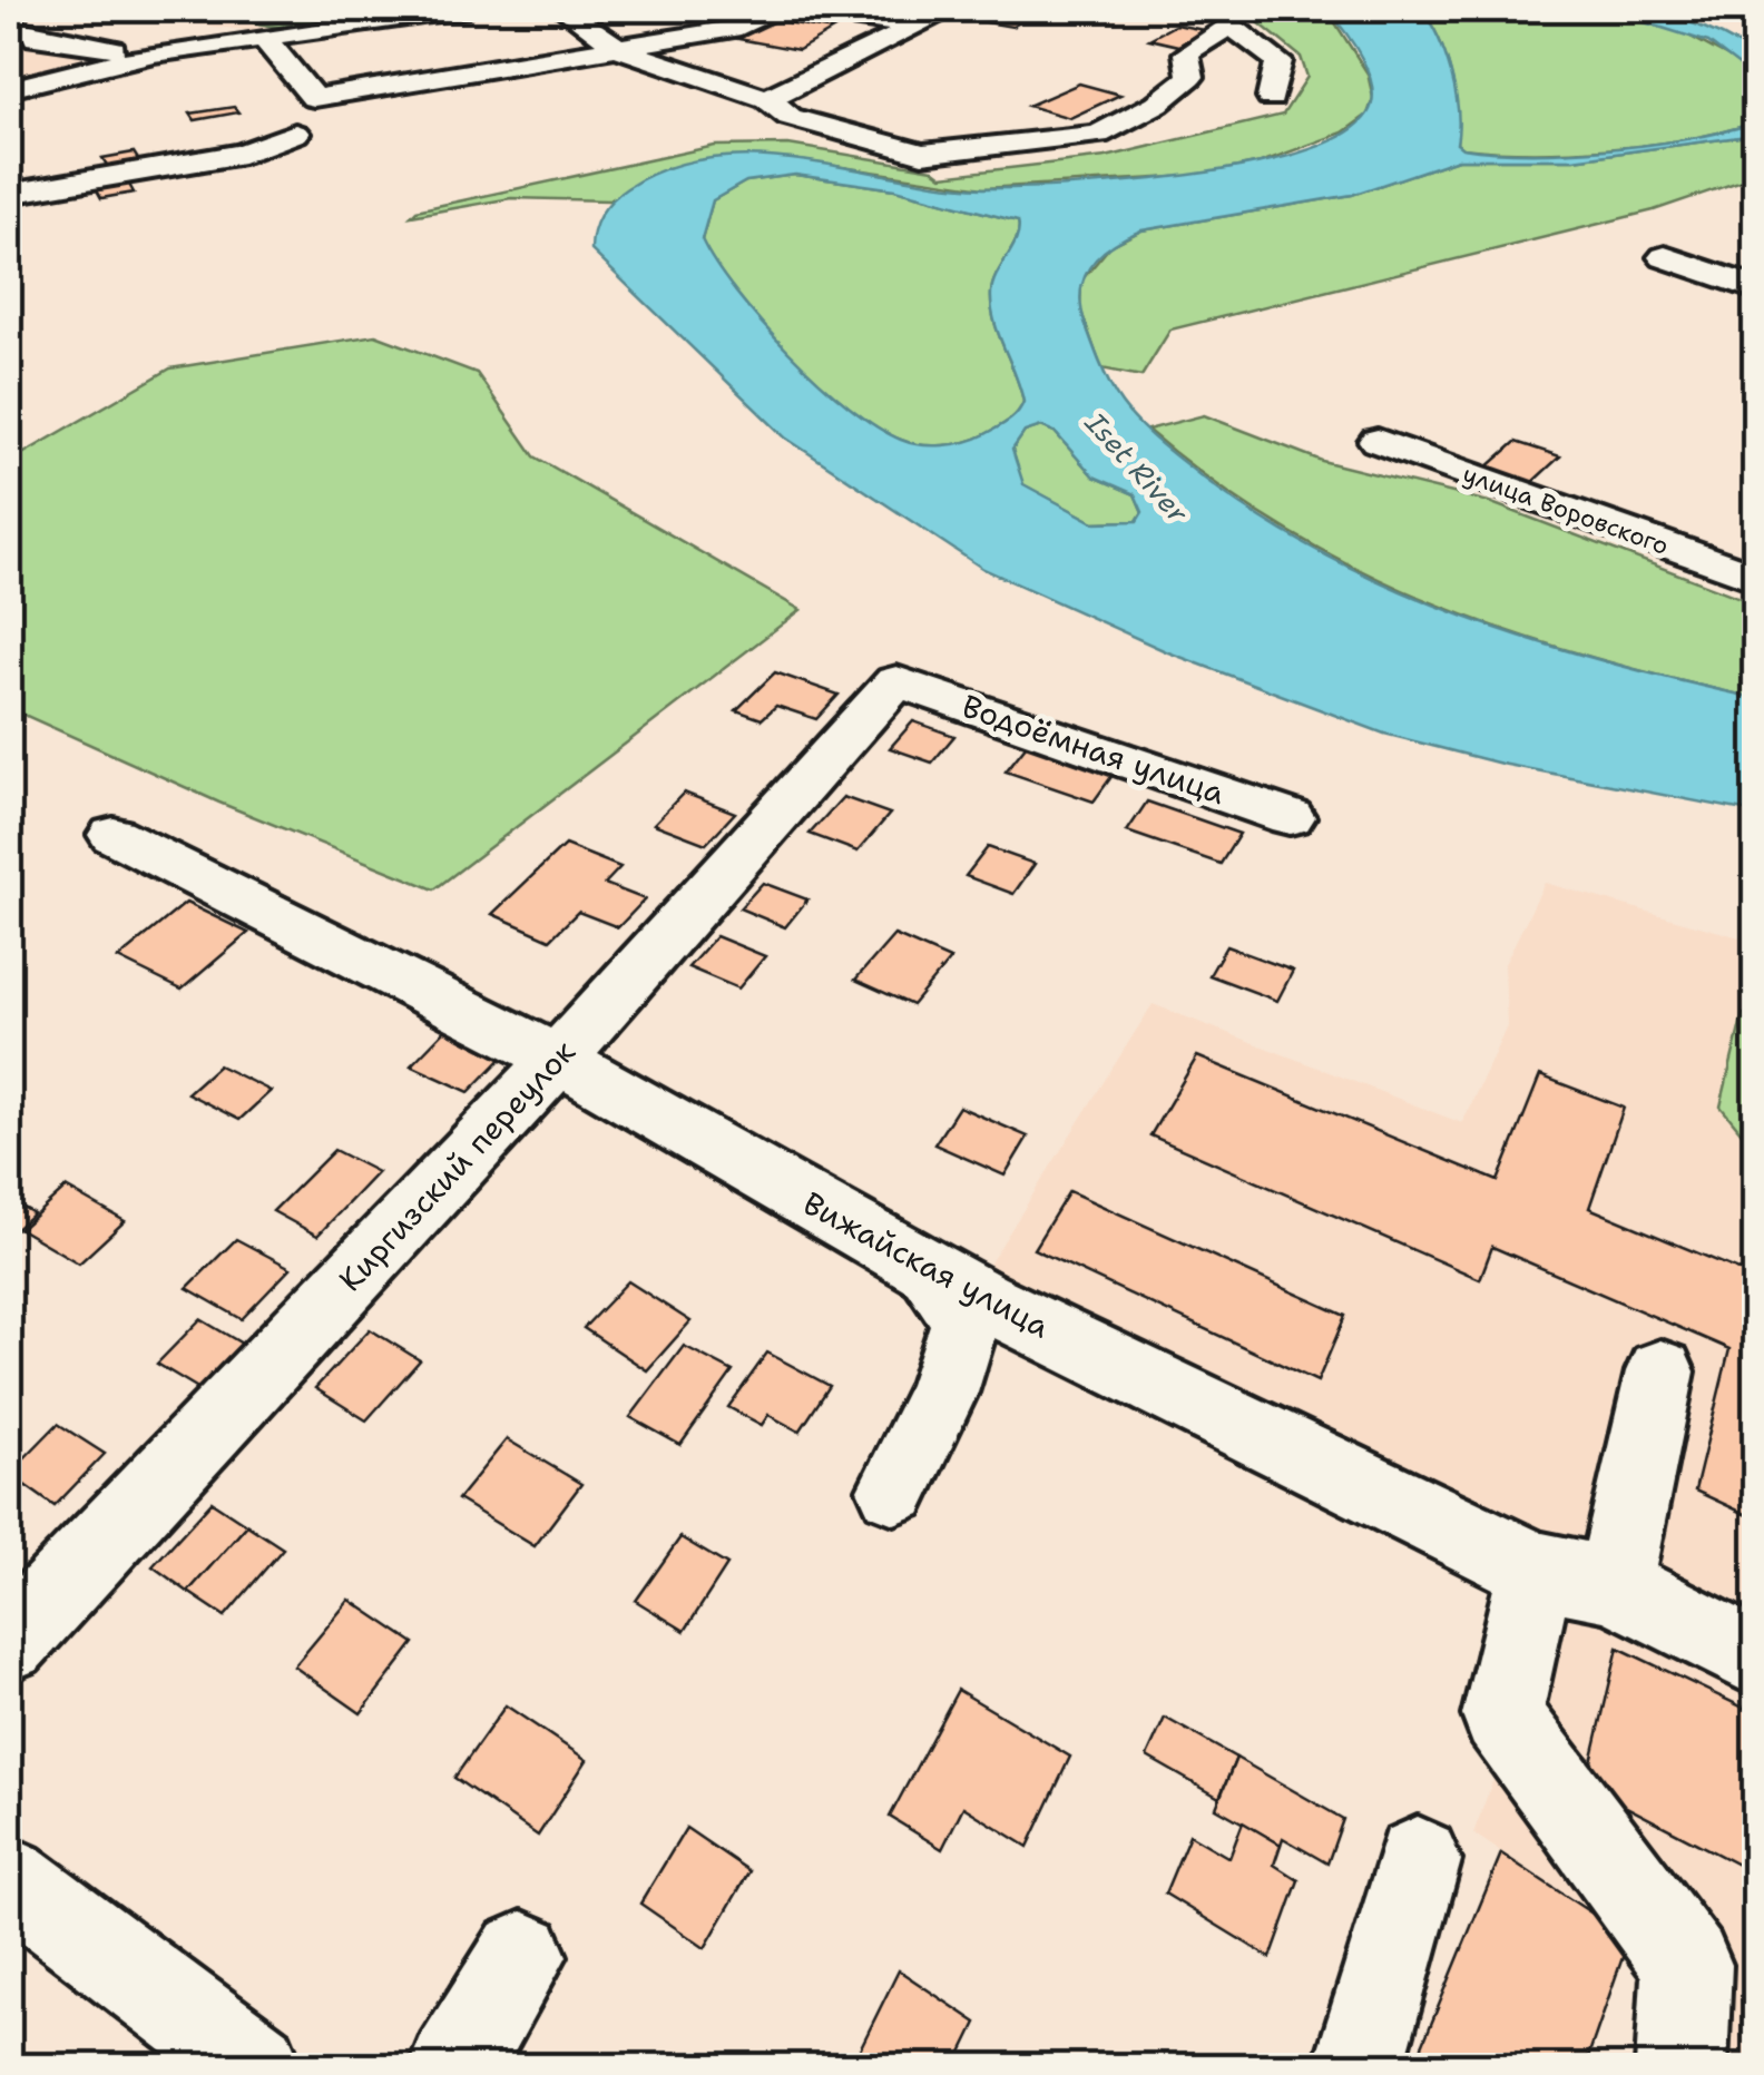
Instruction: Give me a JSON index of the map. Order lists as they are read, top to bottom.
{
  "streets": {
    "street": [
      "улица Воровского",
      "Водоёмная улица",
      "Киргизский переулок",
      "Вижайская улица"
    ]
  },
  "crossings": [
    ["Водоёмная улица", "Киргизский переулок"],
    ["Киргизский переулок", "Вижайская улица"]
  ],
  "water": ["Iset River"]
}
